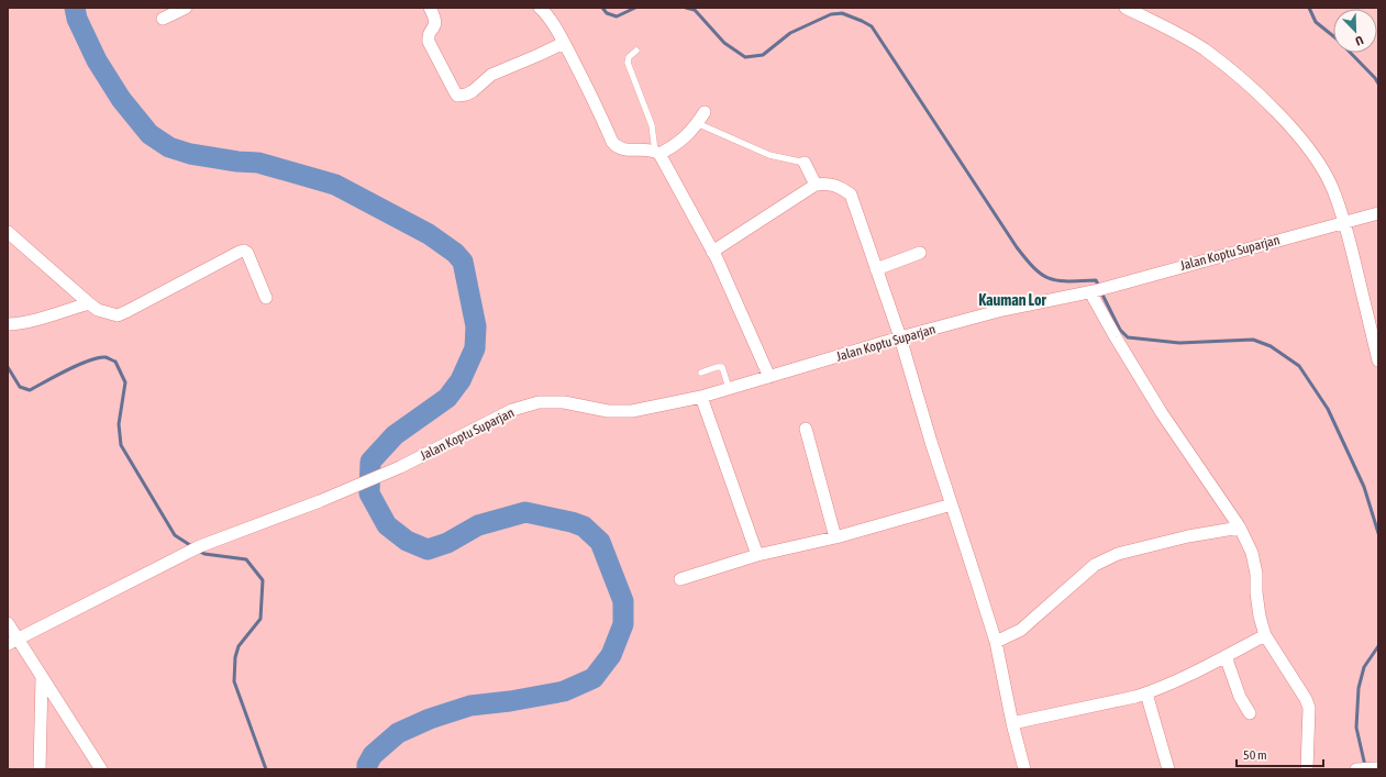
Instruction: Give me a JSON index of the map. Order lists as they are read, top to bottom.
{
  "streets": {
    "street": ["Jalan Koptu Suparjan"]
  },
  "districts": ["Kauman Lor"],
  "scale_bar": "50 m",
  "north": "bottom right"
}
